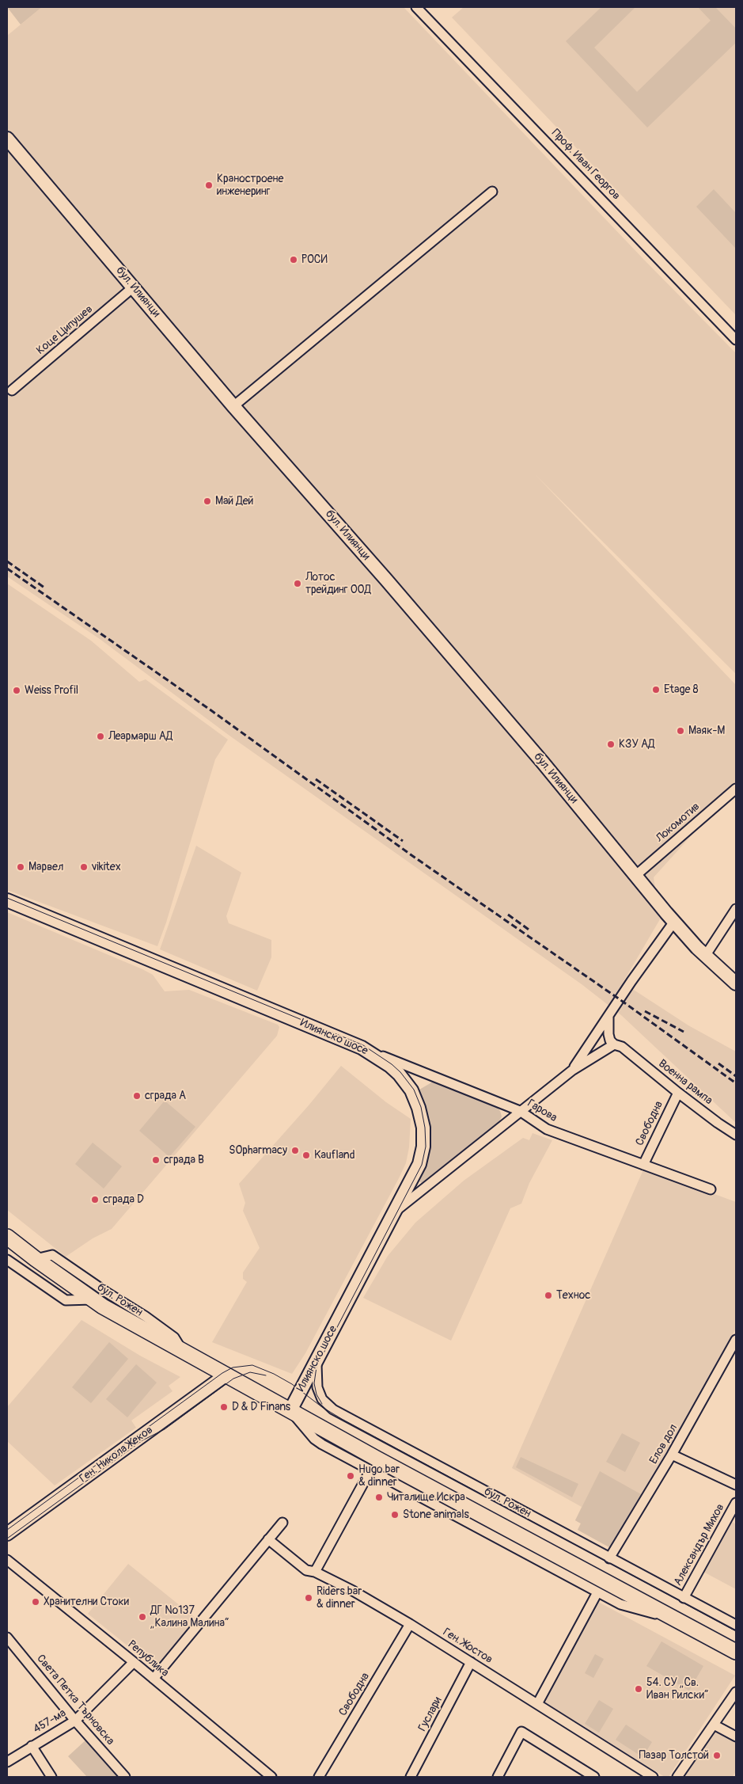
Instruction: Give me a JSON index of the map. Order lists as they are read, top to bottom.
{
  "streets": {
    "main road": ["бул. Рожен"],
    "street": [
      "Проф. Иван Георгов",
      "бул. Илиянци",
      "Коце Ципушев",
      "Локомотив",
      "Илиянско шосе",
      "Военна рампа",
      "Гарова",
      "Свободна",
      "Елов дол",
      "Ген. Никола Жеков",
      "Александър Михов",
      "Ген. Жостов",
      "Република",
      "Света Петка Търновска",
      "Гуслари",
      "457-ма"
    ]
  },
  "crossings": [
    ["бул. Илиянци", "Коце Ципушев"],
    ["бул. Илиянци", "Локомотив"],
    ["Илиянско шосе", "Гарова"],
    ["Илиянско шосе", "бул. Рожен"],
    ["Военна рампа", "Свободна"],
    ["Гарова", "Свободна"],
    ["Свободна", "Ген. Жостов"],
    ["бул. Рожен", "Елов дол"],
    ["бул. Рожен", "Ген. Никола Жеков"],
    ["бул. Рожен", "Александър Михов"],
    ["Ген. Жостов", "Гуслари"],
    ["Република", "457-ма"],
    ["Света Петка Търновска", "457-ма"]
  ],
  "places": [
    "Краностроене инженеринг",
    "РОСИ",
    "Май Дей",
    "Лотос трейдинг ООД",
    "Etage 8",
    "Weiss Profil",
    "Маяк-М",
    "Леармарш АД",
    "КЗУ АД",
    "Марвел",
    "vikitex",
    "сграда А",
    "SOpharmacy",
    "Kaufland",
    "сграда В",
    "сграда D",
    "Технос",
    "D & D Finans",
    "Hugo bar & dinner",
    "Читалище Искра",
    "Stone animals",
    "Riders bar & dinner",
    "Хранителни Стоки",
    "ДГ №137 „Калина Малина“",
    "54. СУ „Св. Иван Рилски“",
    "Пазар Толстой"
  ]
}
